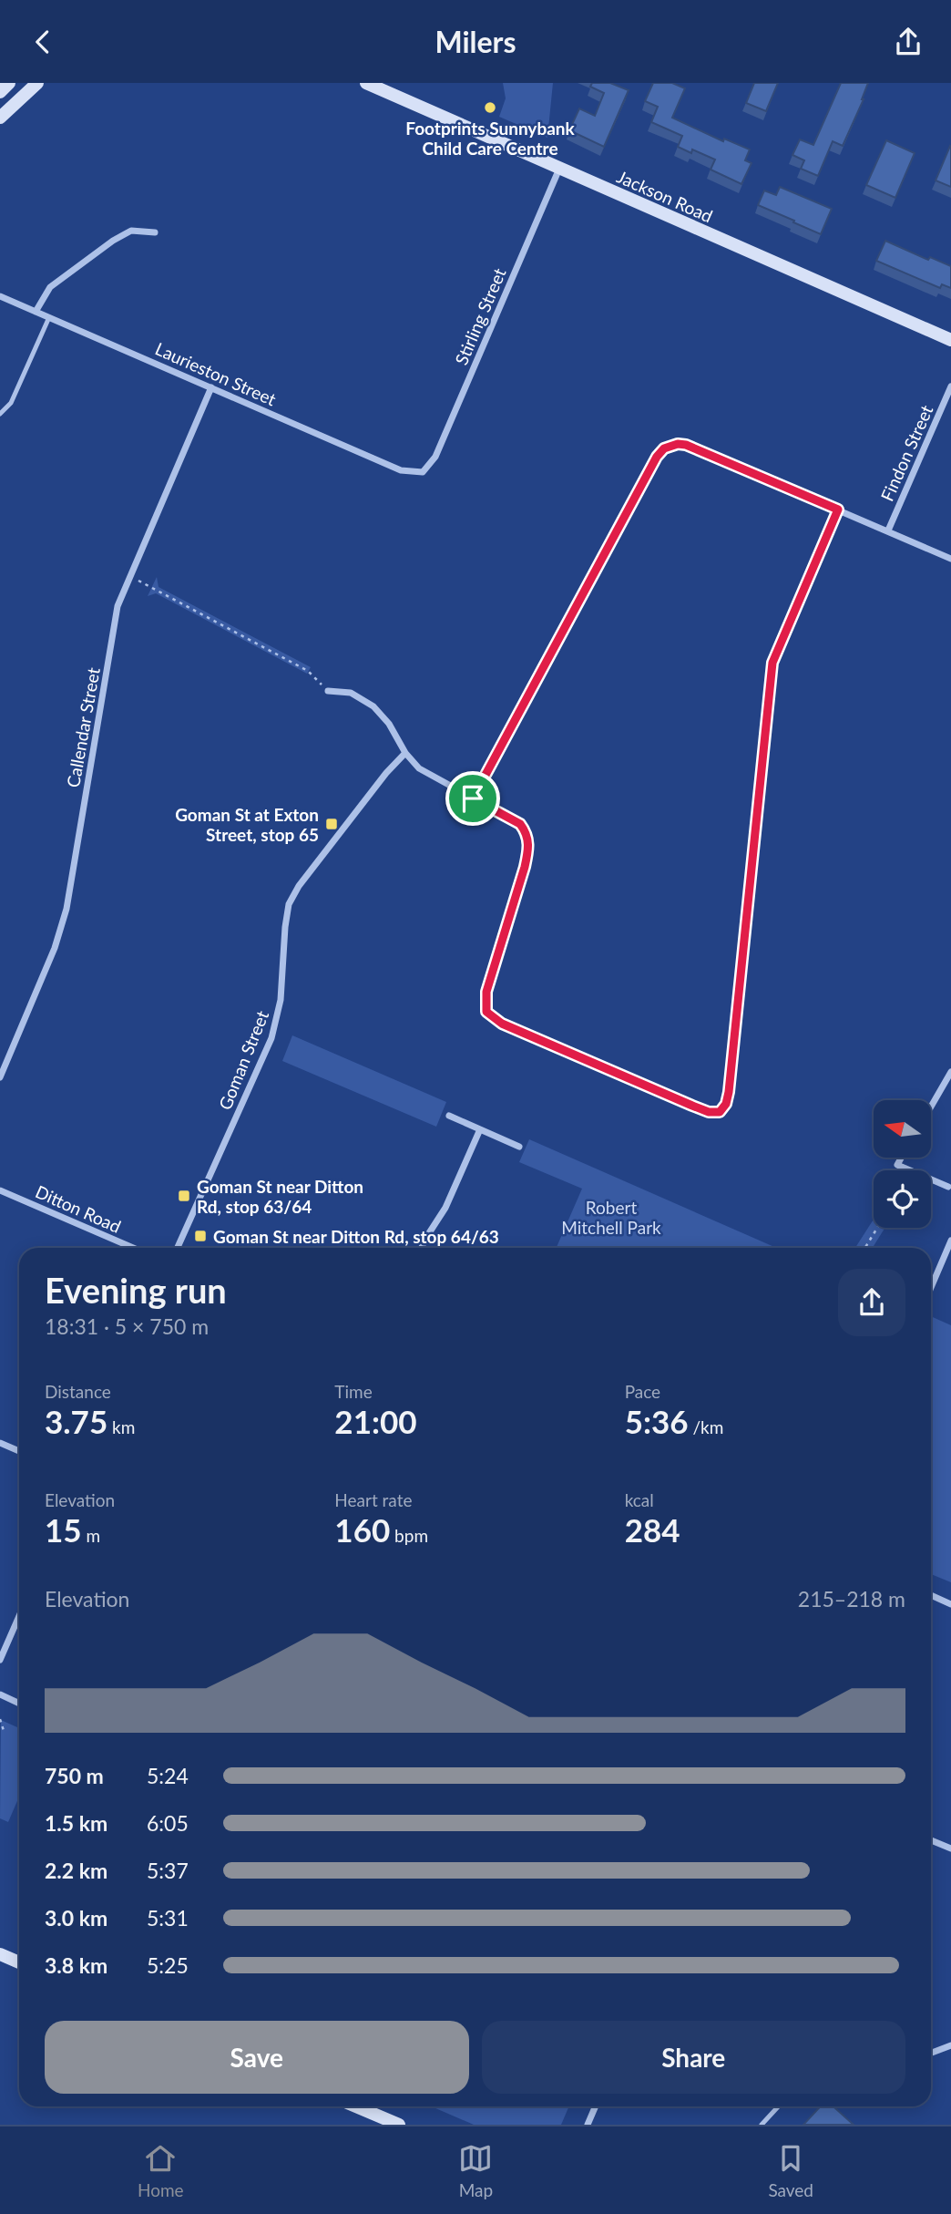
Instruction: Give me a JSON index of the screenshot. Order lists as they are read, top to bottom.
{
  "streets": {
    "street": [
      "Jackson Road",
      "Stirling Street",
      "Laurieston Street",
      "Findon Street",
      "Callendar Street",
      "Goman Street",
      "Ditton Road"
    ]
  },
  "crossings": [
    ["Jackson Road", "Stirling Street"],
    ["Stirling Street", "Laurieston Street"],
    ["Laurieston Street", "Callendar Street"]
  ],
  "parks": ["Robert Mitchell Park"],
  "places": {
    "other": ["Footprints Sunnybank Child Care Centre"],
    "transit": ["Goman St at Exton Street, stop 65", "Goman St near Ditton Rd, stop 63/64", "Goman St near Ditton Rd, stop 64/63"]
  },
  "north": "left",
  "page": {
    "header": "Milers",
    "heading": ["Evening run", "18:31 · 5 × 750 m"],
    "stats": [
      ["Distance", "3.75 km"],
      ["Time", "21:00"],
      ["Pace", "5:36 /km"],
      ["Elevation", "15 m"],
      ["Heart rate", "160 bpm"],
      ["kcal", "284"]
    ],
    "chart": ["Elevation", "215–218 m"],
    "list": [
      {
        "name": "750 m",
        "note": "5:24"
      },
      {
        "name": "1.5 km",
        "note": "6:05"
      },
      {
        "name": "2.2 km",
        "note": "5:37"
      },
      {
        "name": "3.0 km",
        "note": "5:31"
      },
      {
        "name": "3.8 km",
        "note": "5:25"
      }
    ],
    "buttons": ["Save", "Share"],
    "tabs": ["Home", "Map", "Saved"]
  }
}
